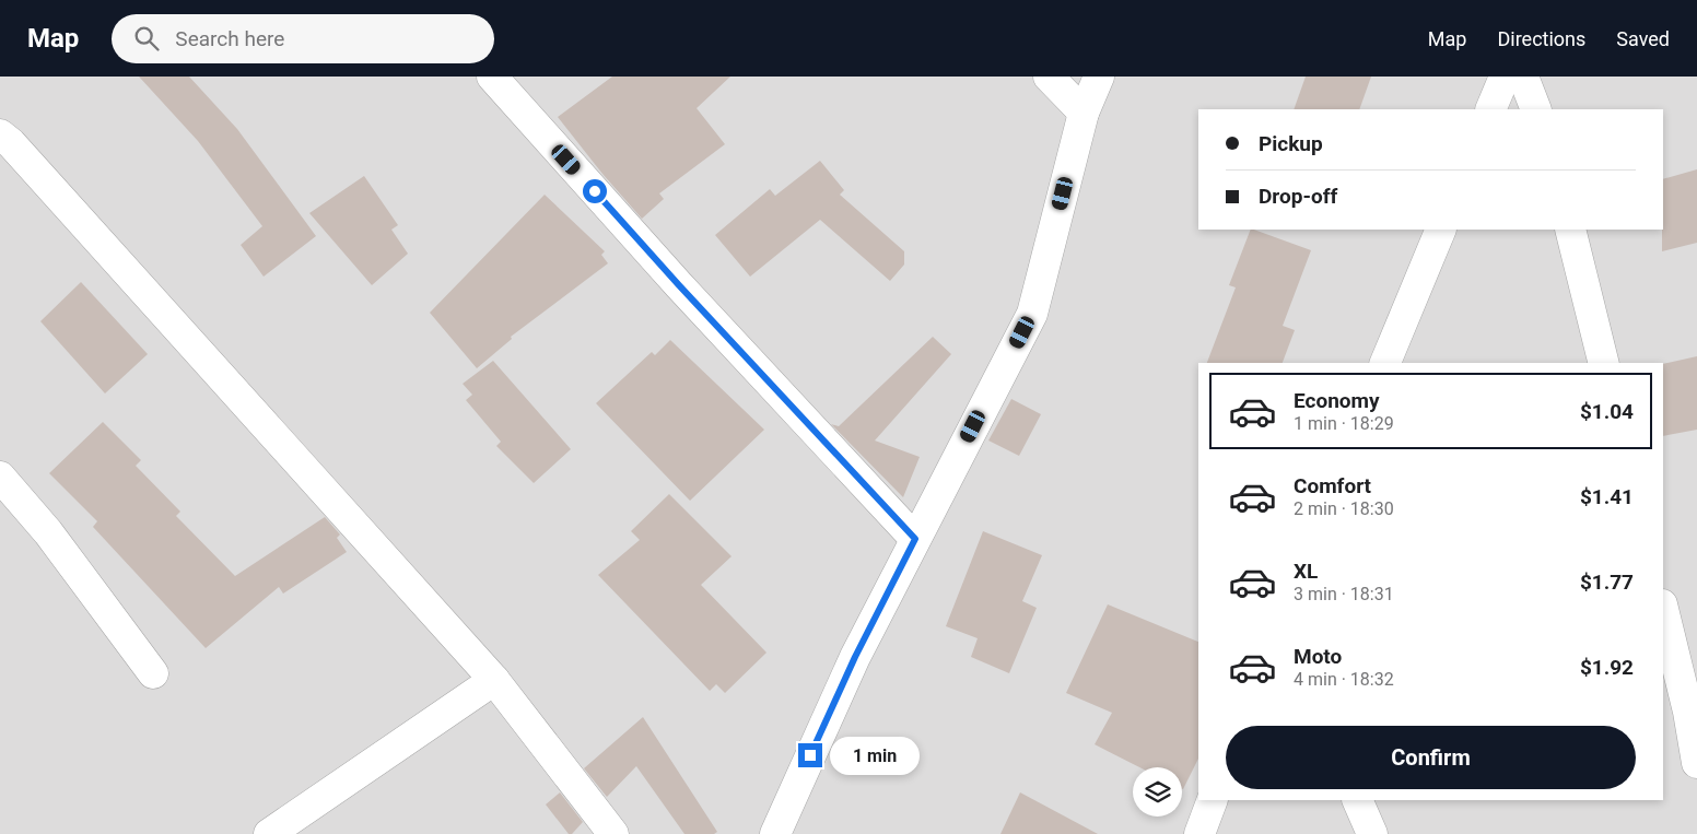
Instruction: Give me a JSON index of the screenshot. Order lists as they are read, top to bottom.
{
  "page": {
    "header": "Map",
    "search": "Search here",
    "nav": ["Map", "Directions", "Saved"],
    "banner": ["Pickup", "Drop-off"],
    "list": [
      {
        "name": "Economy",
        "note": "1 min · 18:29",
        "value": "$1.04"
      },
      {
        "name": "Comfort",
        "note": "2 min · 18:30",
        "value": "$1.41"
      },
      {
        "name": "XL",
        "note": "3 min · 18:31",
        "value": "$1.77"
      },
      {
        "name": "Moto",
        "note": "4 min · 18:32",
        "value": "$1.92"
      }
    ],
    "buttons": "Confirm",
    "bubble": "1 min"
  }
}
